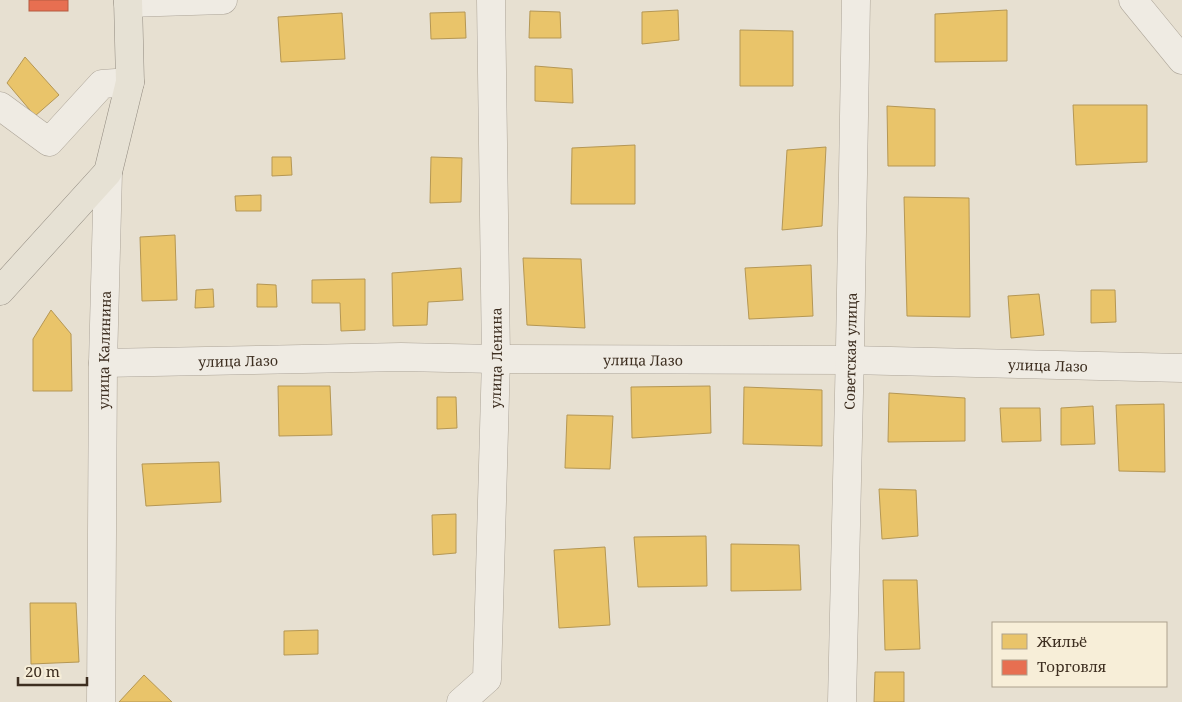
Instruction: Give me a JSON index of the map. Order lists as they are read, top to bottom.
{
  "streets": {
    "main road": ["улица Калинина"],
    "street": ["Советская улица", "улица Ленина", "улица Лазо"]
  },
  "crossings": [
    ["улица Калинина", "улица Лазо"],
    ["Советская улица", "улица Лазо"],
    ["улица Ленина", "улица Лазо"]
  ],
  "legend": ["Жильё", "Торговля"],
  "scale_bar": "20 m"
}
